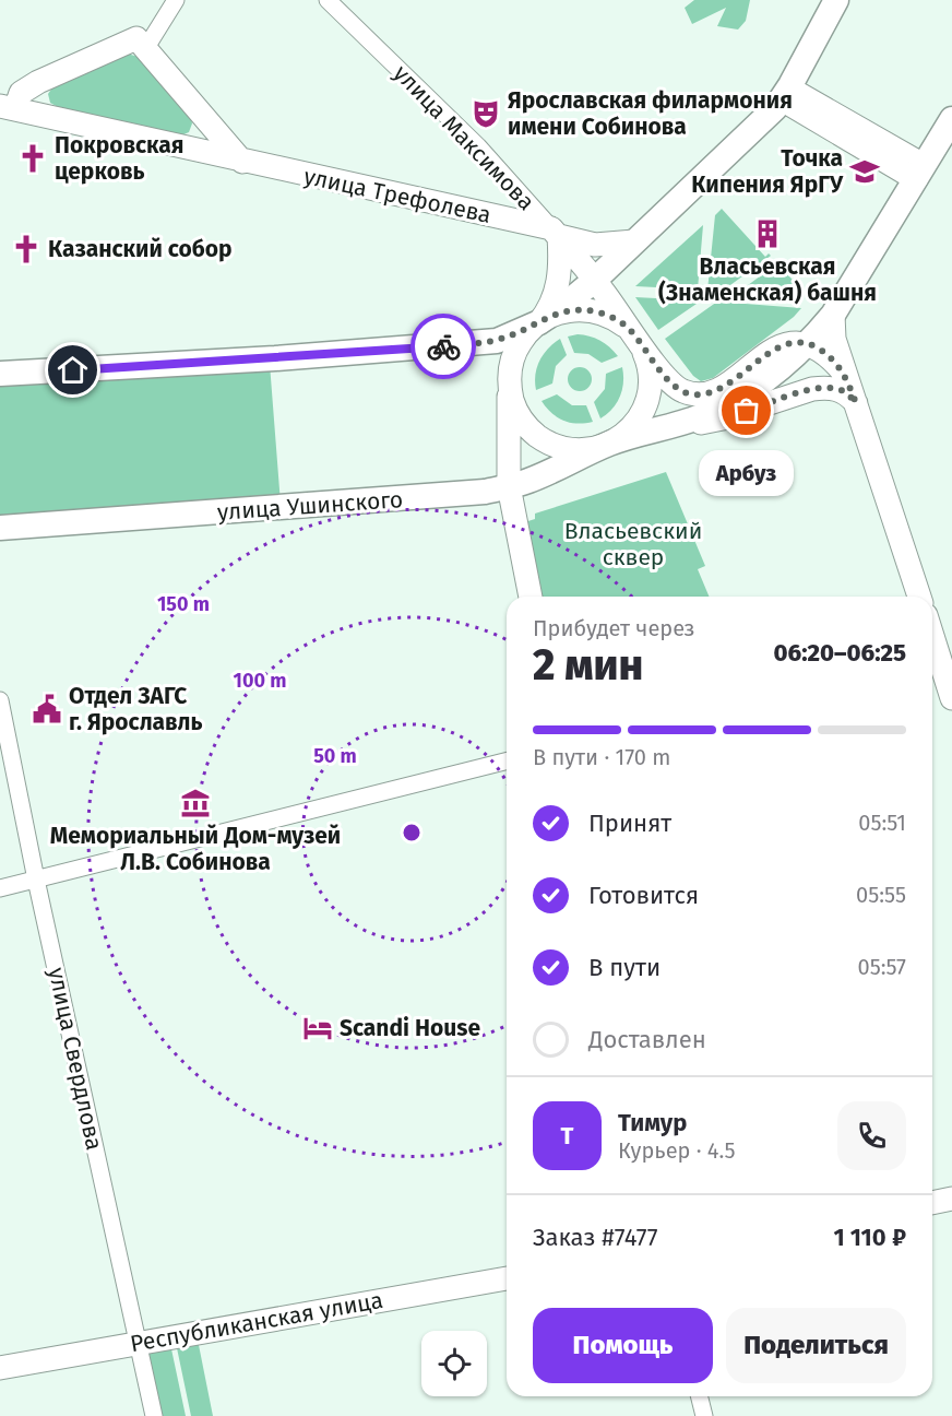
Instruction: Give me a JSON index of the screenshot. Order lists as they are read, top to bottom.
{
  "streets": {
    "main road": ["улица Ушинского"],
    "street": [
      "улица Максимова",
      "улица Трефолева",
      "улица Свердлова",
      "Республиканская улица"
    ]
  },
  "crossings": [
    ["улица Максимова", "улица Трефолева"],
    ["улица Максимова", "улица Ушинского"],
    ["улица Свердлова", "Республиканская улица"]
  ],
  "parks": ["Власьевский сквер"],
  "places": {
    "theatre": ["Ярославская филармония имени Собинова"],
    "church": ["Покровская церковь", "Казанский собор"],
    "school or university": ["Точка Кипения ЯрГУ"],
    "building": ["Власьевская (Знаменская) башня"],
    "other": ["Арбуз"],
    "public building": ["Отдел ЗАГС г. Ярославль"],
    "museum": ["Мемориальный Дом-музей Л.В. Собинова"],
    "hotel": ["Scandi House"]
  },
  "page": {
    "bubble": "Арбуз",
    "heading": ["2 мин", "Прибудет через", "06:20–06:25"],
    "panel": [
      "Тимур",
      "Курьер · 4.5",
      "Заказ #7477",
      "1 110 ₽"
    ],
    "bar": "В пути · 170 m",
    "list": [
      ["Принят", "05:51"],
      ["Готовится", "05:55"],
      ["В пути", "05:57"],
      "Доставлен"
    ],
    "round": "Т",
    "buttons": ["Помощь", "Поделиться"]
  },
  "rings": ["150 m", "100 m", "50 m"]
}
